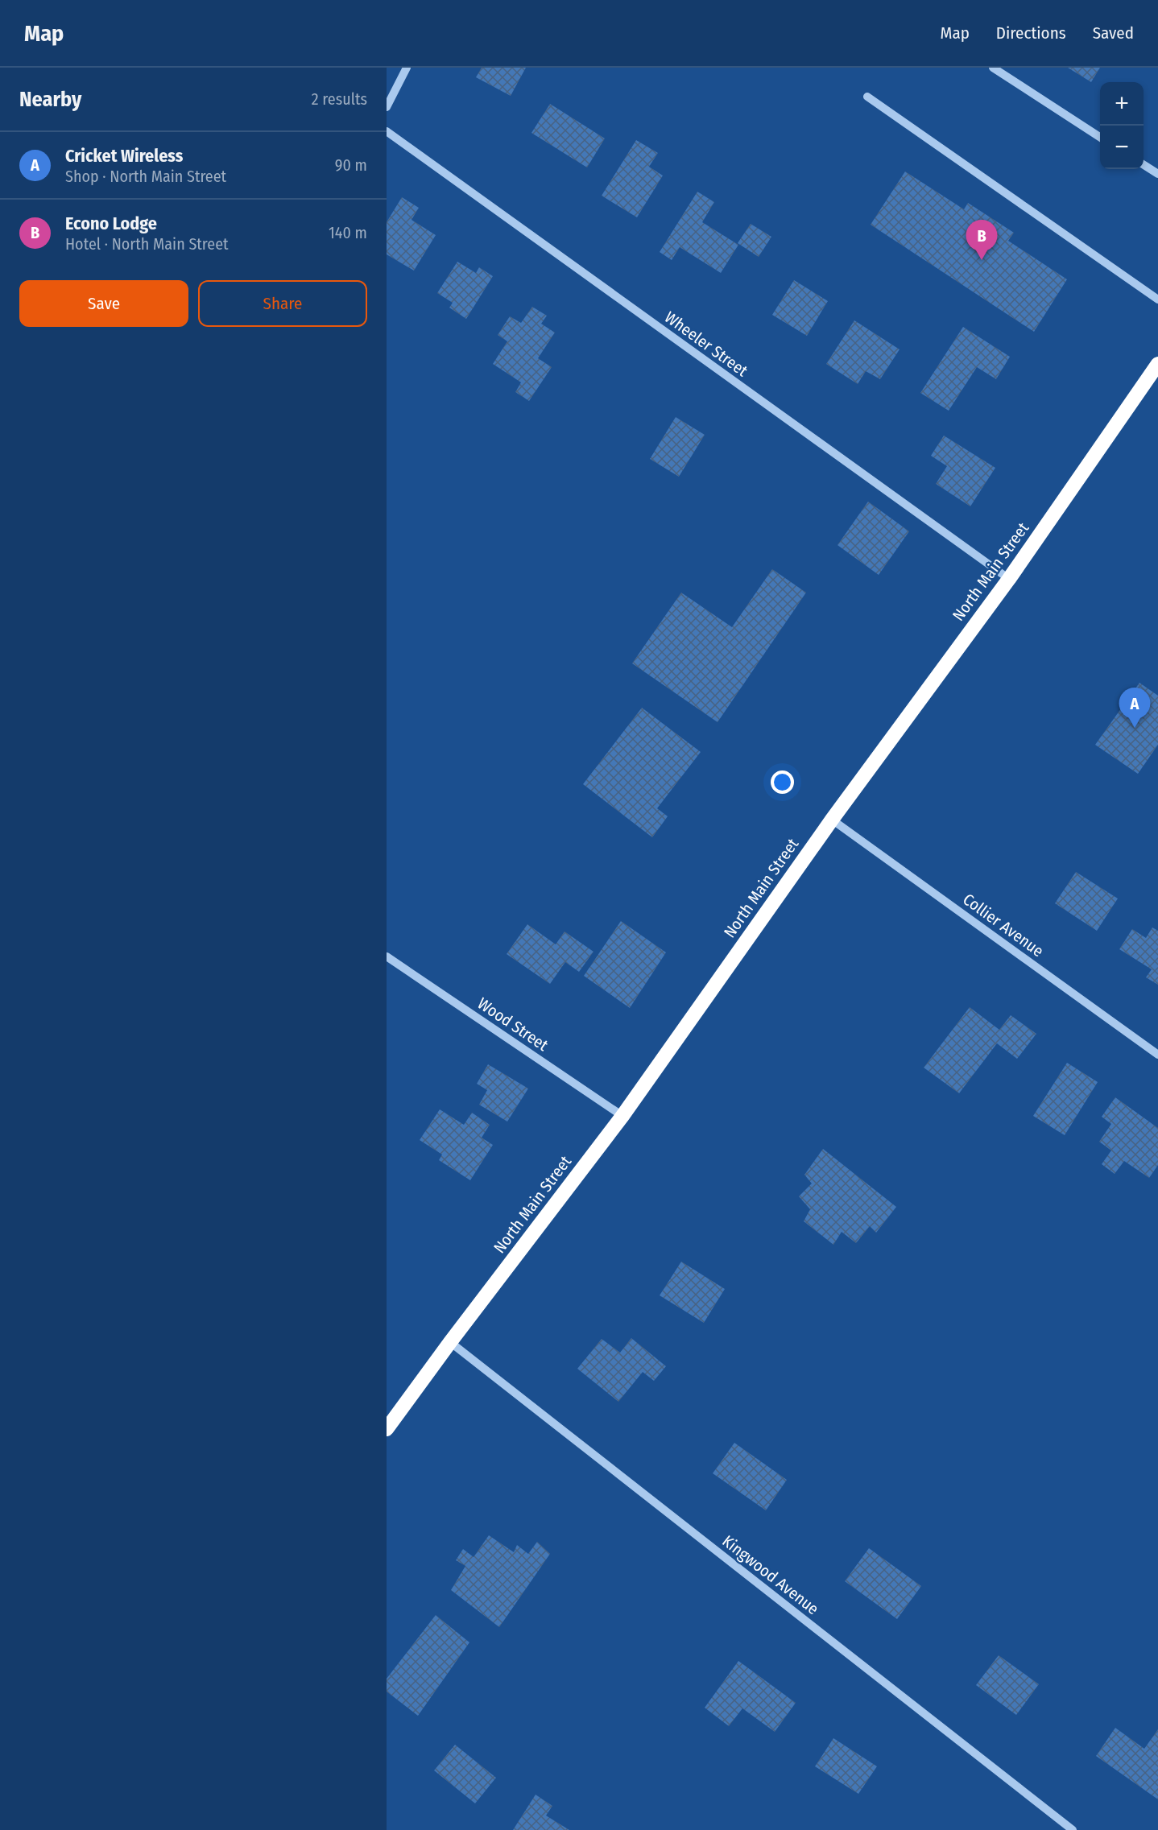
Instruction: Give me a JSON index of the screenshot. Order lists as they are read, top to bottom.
{
  "streets": {
    "highway": ["North Main Street"],
    "street": [
      "Wheeler Street",
      "Collier Avenue",
      "Wood Street",
      "Kingwood Avenue"
    ]
  },
  "crossings": [
    ["Wheeler Street", "North Main Street"],
    ["North Main Street", "Collier Avenue"],
    ["North Main Street", "Wood Street"],
    ["North Main Street", "Kingwood Avenue"]
  ],
  "page": {
    "header": "Map",
    "nav": ["Map", "Directions", "Saved"],
    "heading": ["Nearby", "2 results"],
    "map_buttons": ["+", "−"],
    "list": [
      {
        "mark": "A",
        "name": "Cricket Wireless",
        "note": "Shop · North Main Street",
        "value": "90 m"
      },
      {
        "mark": "B",
        "name": "Econo Lodge",
        "note": "Hotel · North Main Street",
        "value": "140 m"
      }
    ],
    "pins": ["B", "A"],
    "buttons": ["Save", "Share"]
  }
}
